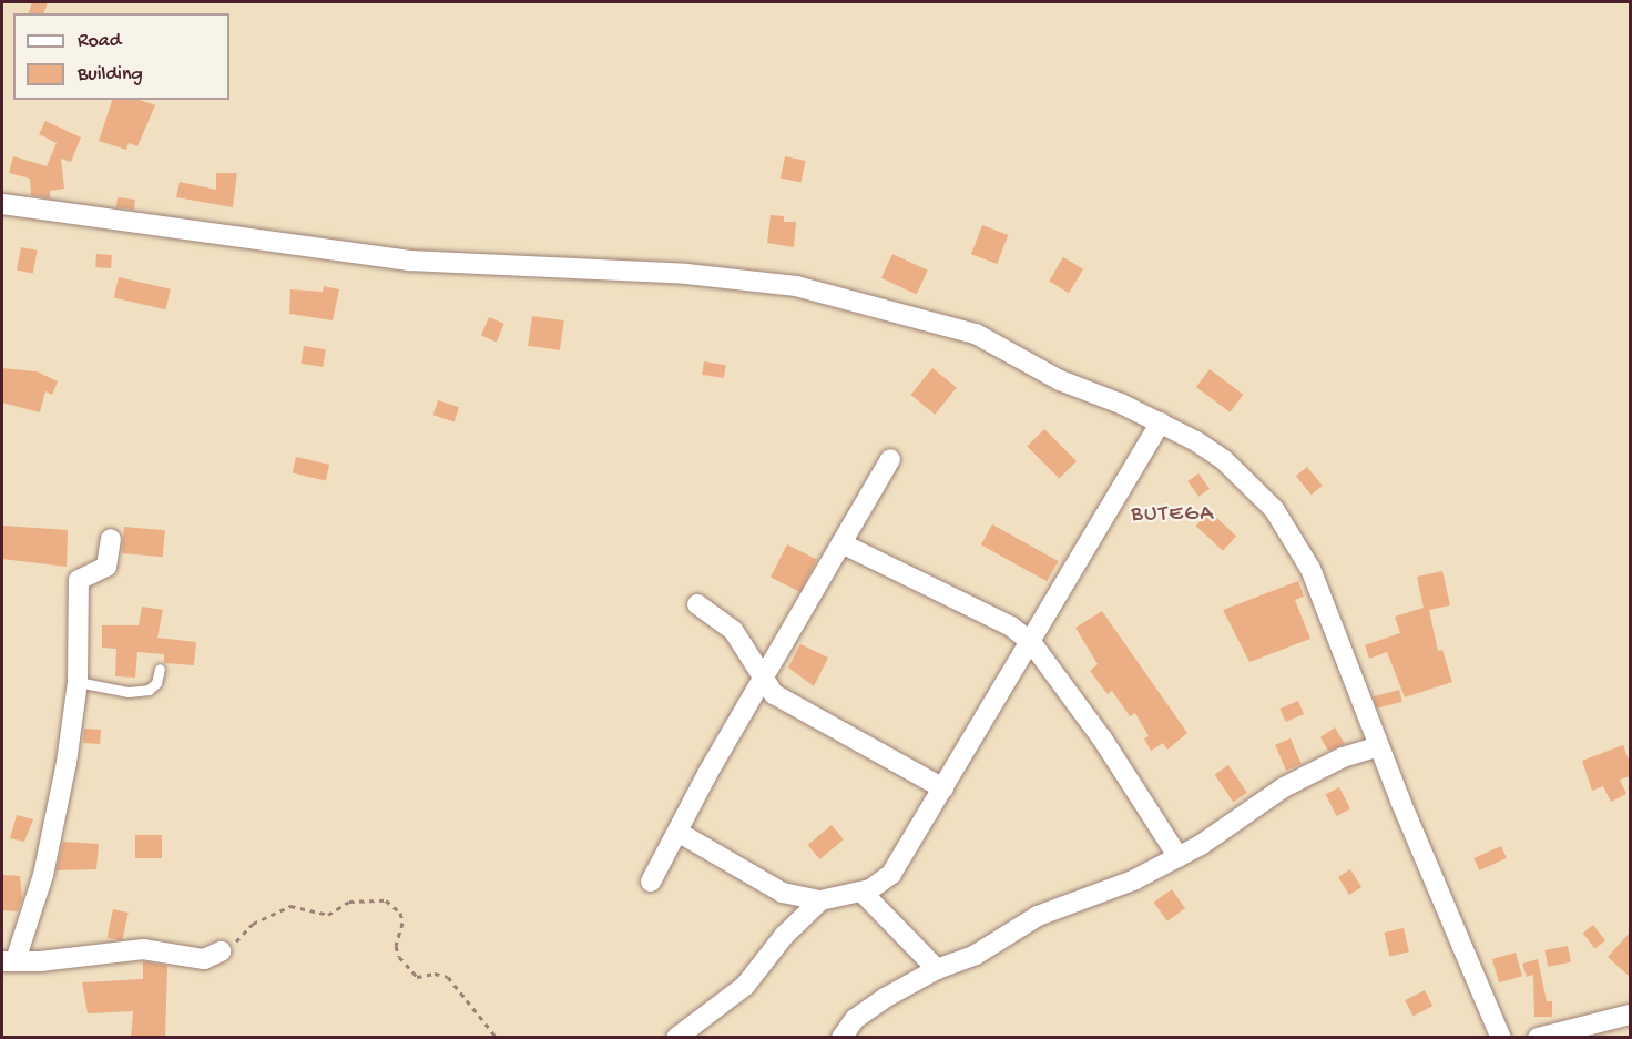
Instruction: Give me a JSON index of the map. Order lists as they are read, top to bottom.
{
  "districts": ["BUTEGA"],
  "legend": ["Road", "Building"]
}
